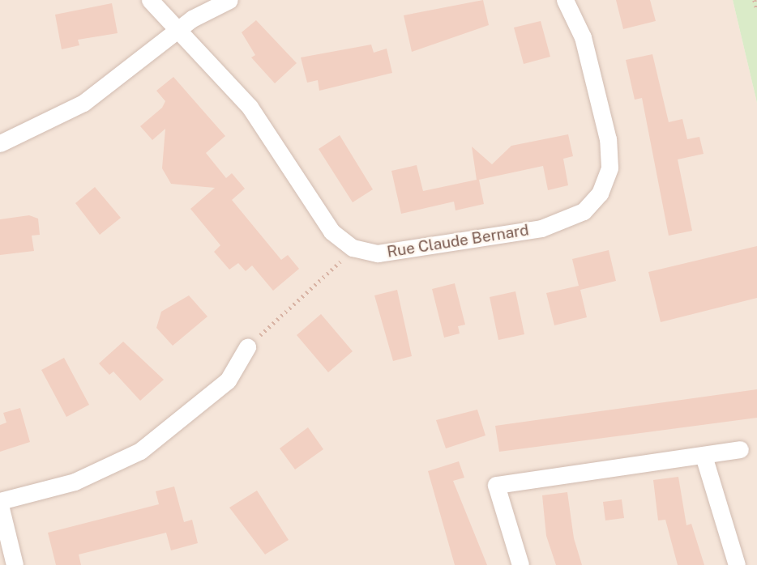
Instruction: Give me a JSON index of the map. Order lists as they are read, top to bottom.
{
  "streets": {
    "street": ["Rue Claude Bernard"]
  }
}
